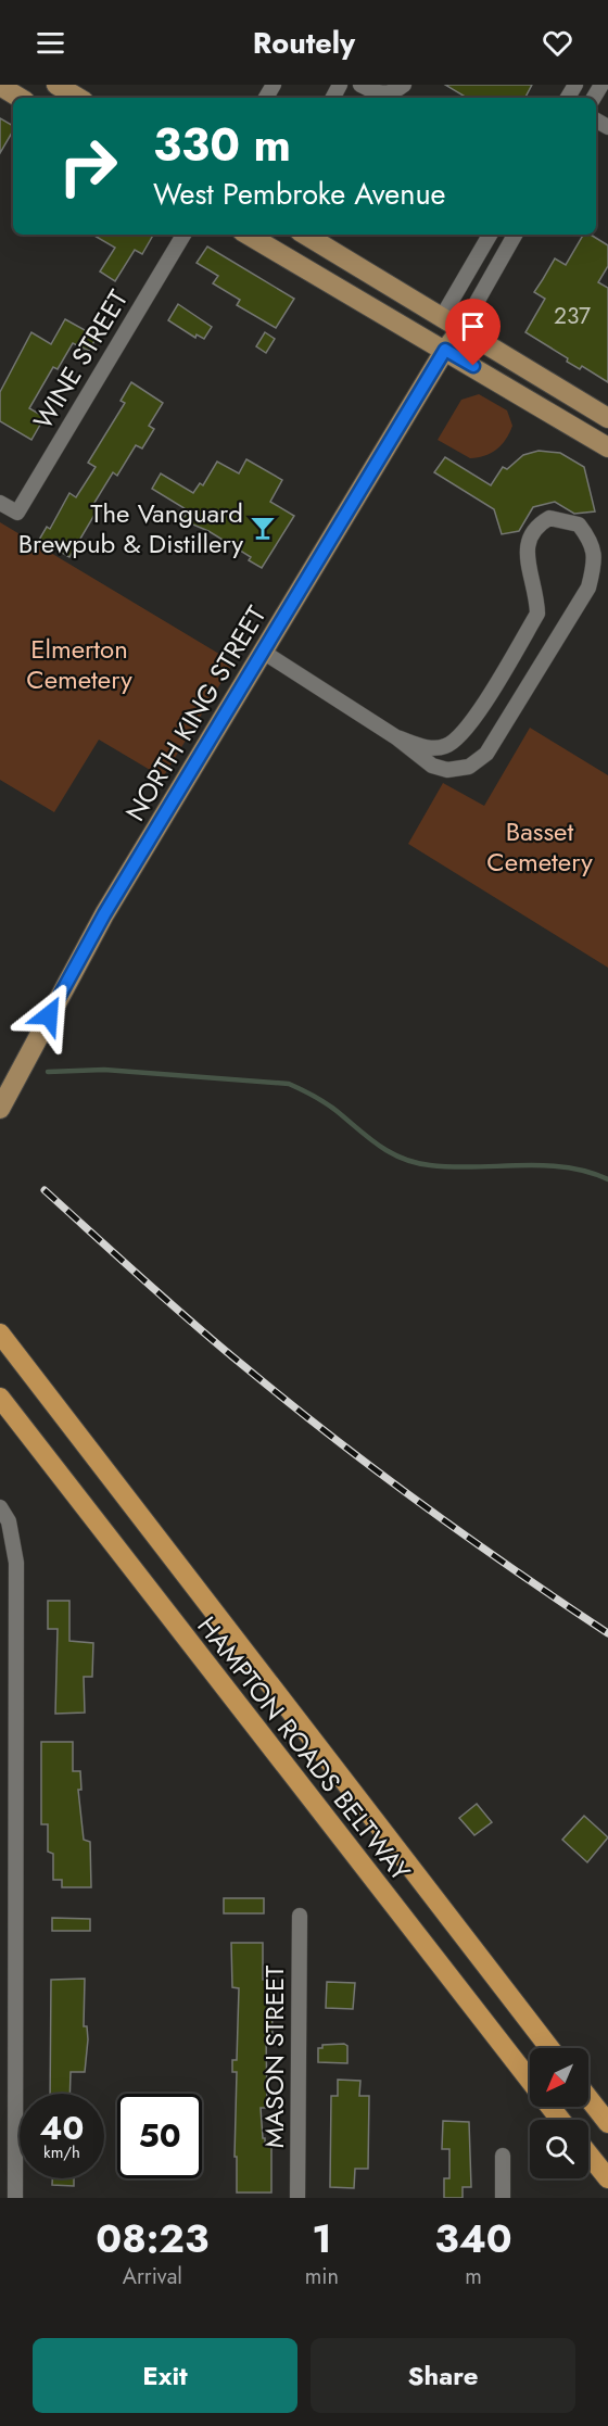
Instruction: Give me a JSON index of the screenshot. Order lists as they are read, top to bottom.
{
  "streets": {
    "highway": ["HAMPTON ROADS BELTWAY"],
    "main road": ["NORTH KING STREET"],
    "street": ["WINE STREET", "MASON STREET"]
  },
  "parks": ["Elmerton Cemetery", "Basset Cemetery"],
  "places": {
    "bar": ["The Vanguard Brewpub & Distillery"]
  },
  "house_numbers": ["237"],
  "north": "bottom left",
  "page": {
    "header": "Routely",
    "turn": ["330 m", "West Pembroke Avenue"],
    "speed": "40 km/h",
    "limit": "50",
    "eta": [
      "08:23",
      "Arrival",
      "1",
      "min",
      "340",
      "m"
    ],
    "buttons": ["Exit", "Share"]
  }
}
